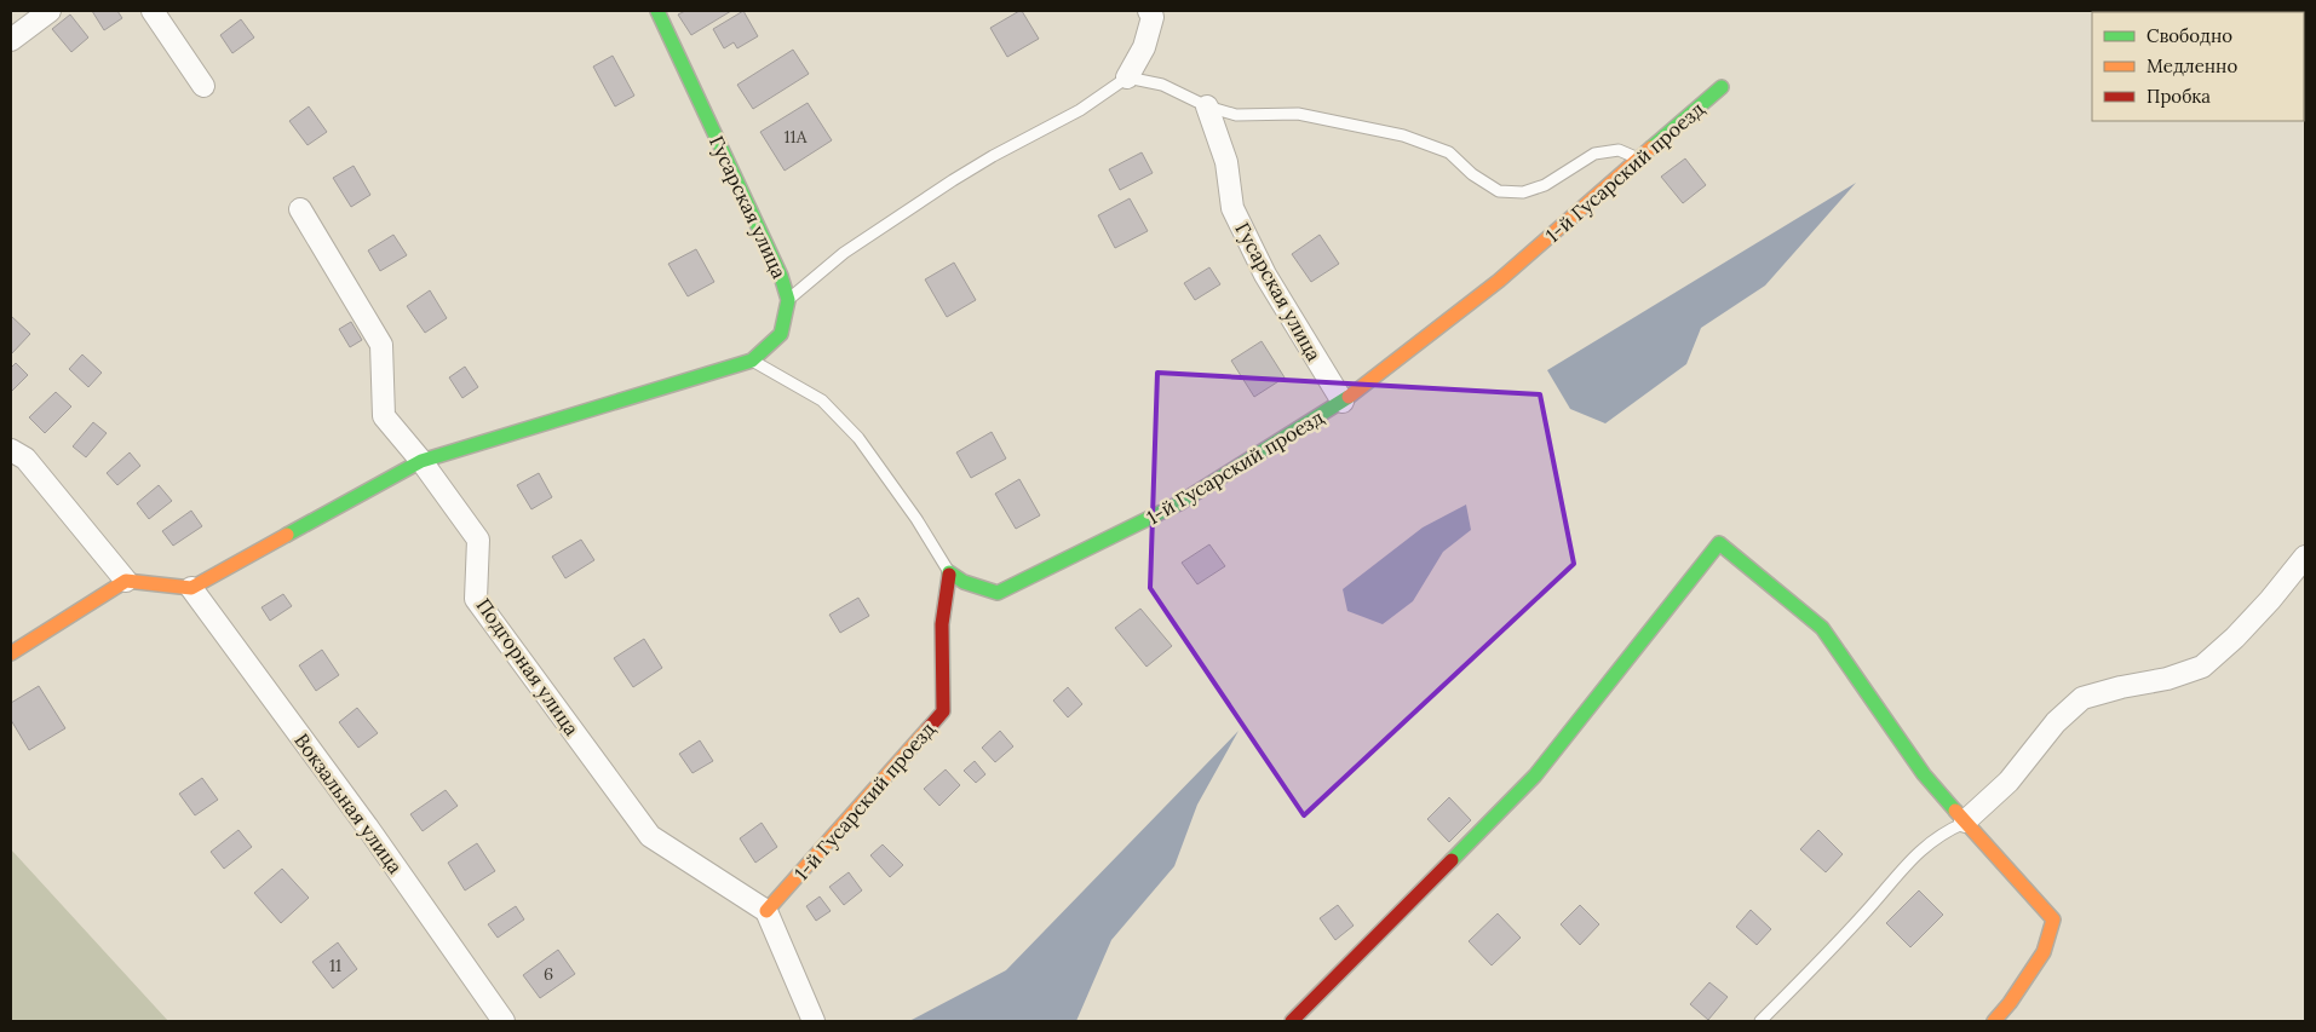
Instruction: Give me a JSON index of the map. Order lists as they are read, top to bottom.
{
  "streets": {
    "street": [
      "1-й Гусарский проезд",
      "Гусарская улица",
      "Подгорная улица",
      "Вокзальная улица"
    ]
  },
  "crossings": [
    ["1-й Гусарский проезд", "Гусарская улица"],
    ["1-й Гусарский проезд", "Подгорная улица"]
  ],
  "house_numbers": ["11А", "11", "6"],
  "legend": ["Свободно", "Медленно", "Пробка"]
}
